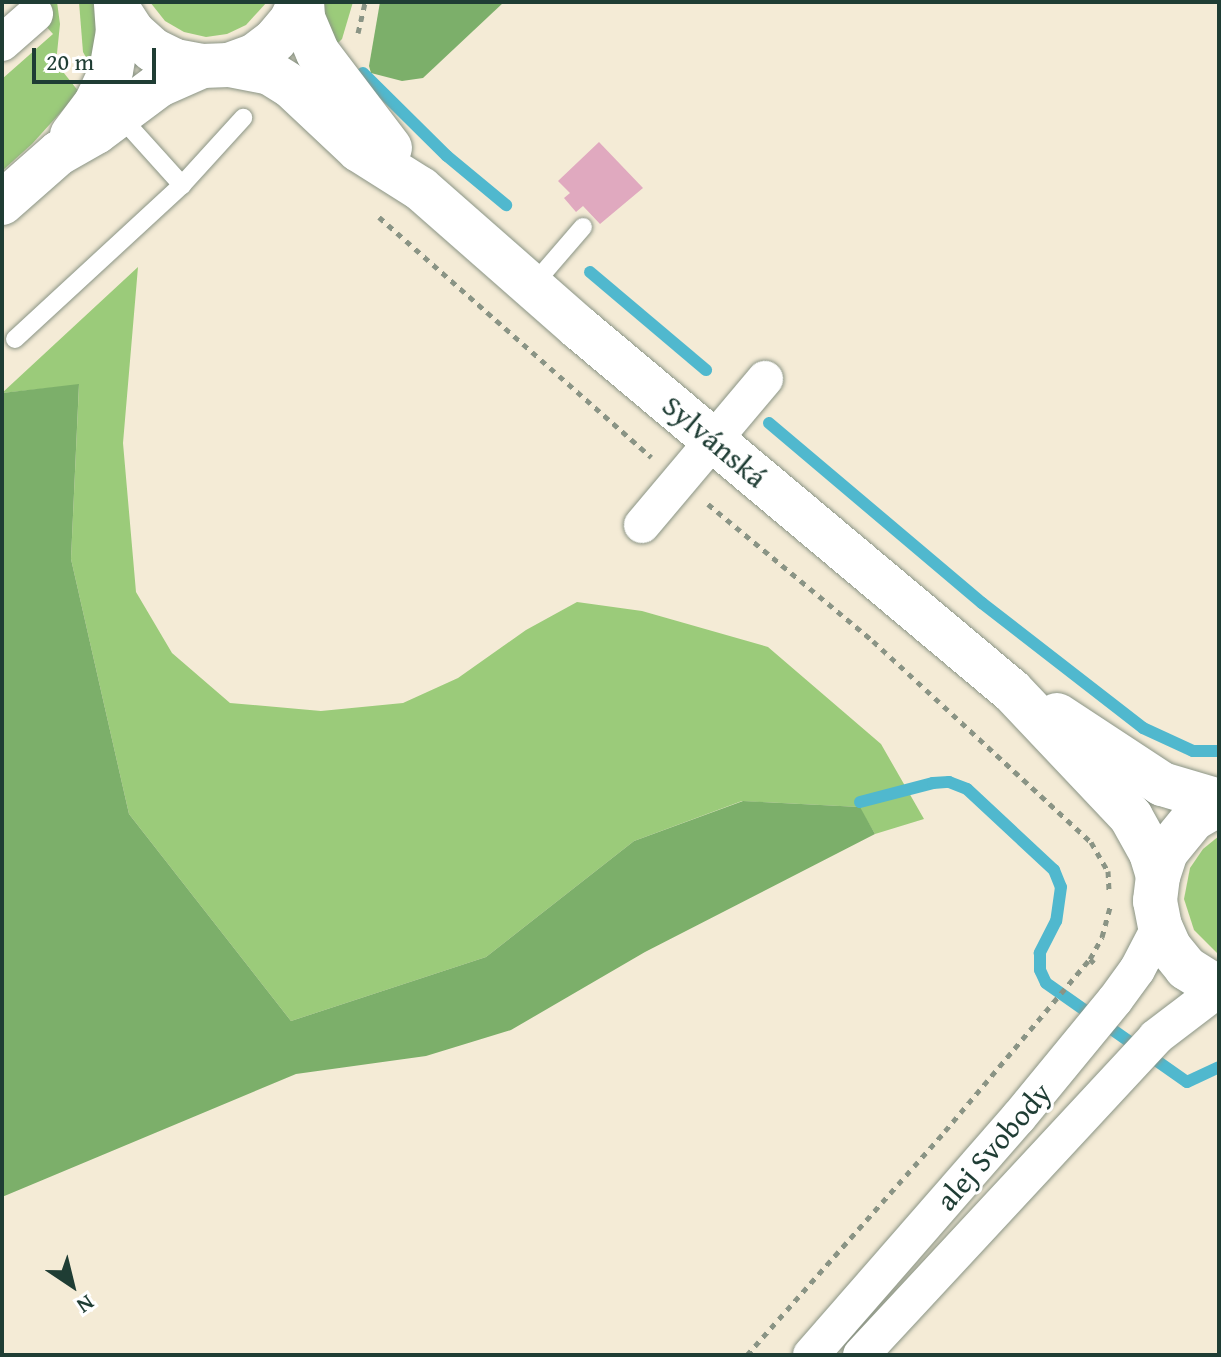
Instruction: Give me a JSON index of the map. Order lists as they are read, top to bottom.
{
  "streets": {
    "street": ["Sylvánská", "alej Svobody"]
  },
  "scale_bar": "20 m",
  "north": "bottom right"
}
